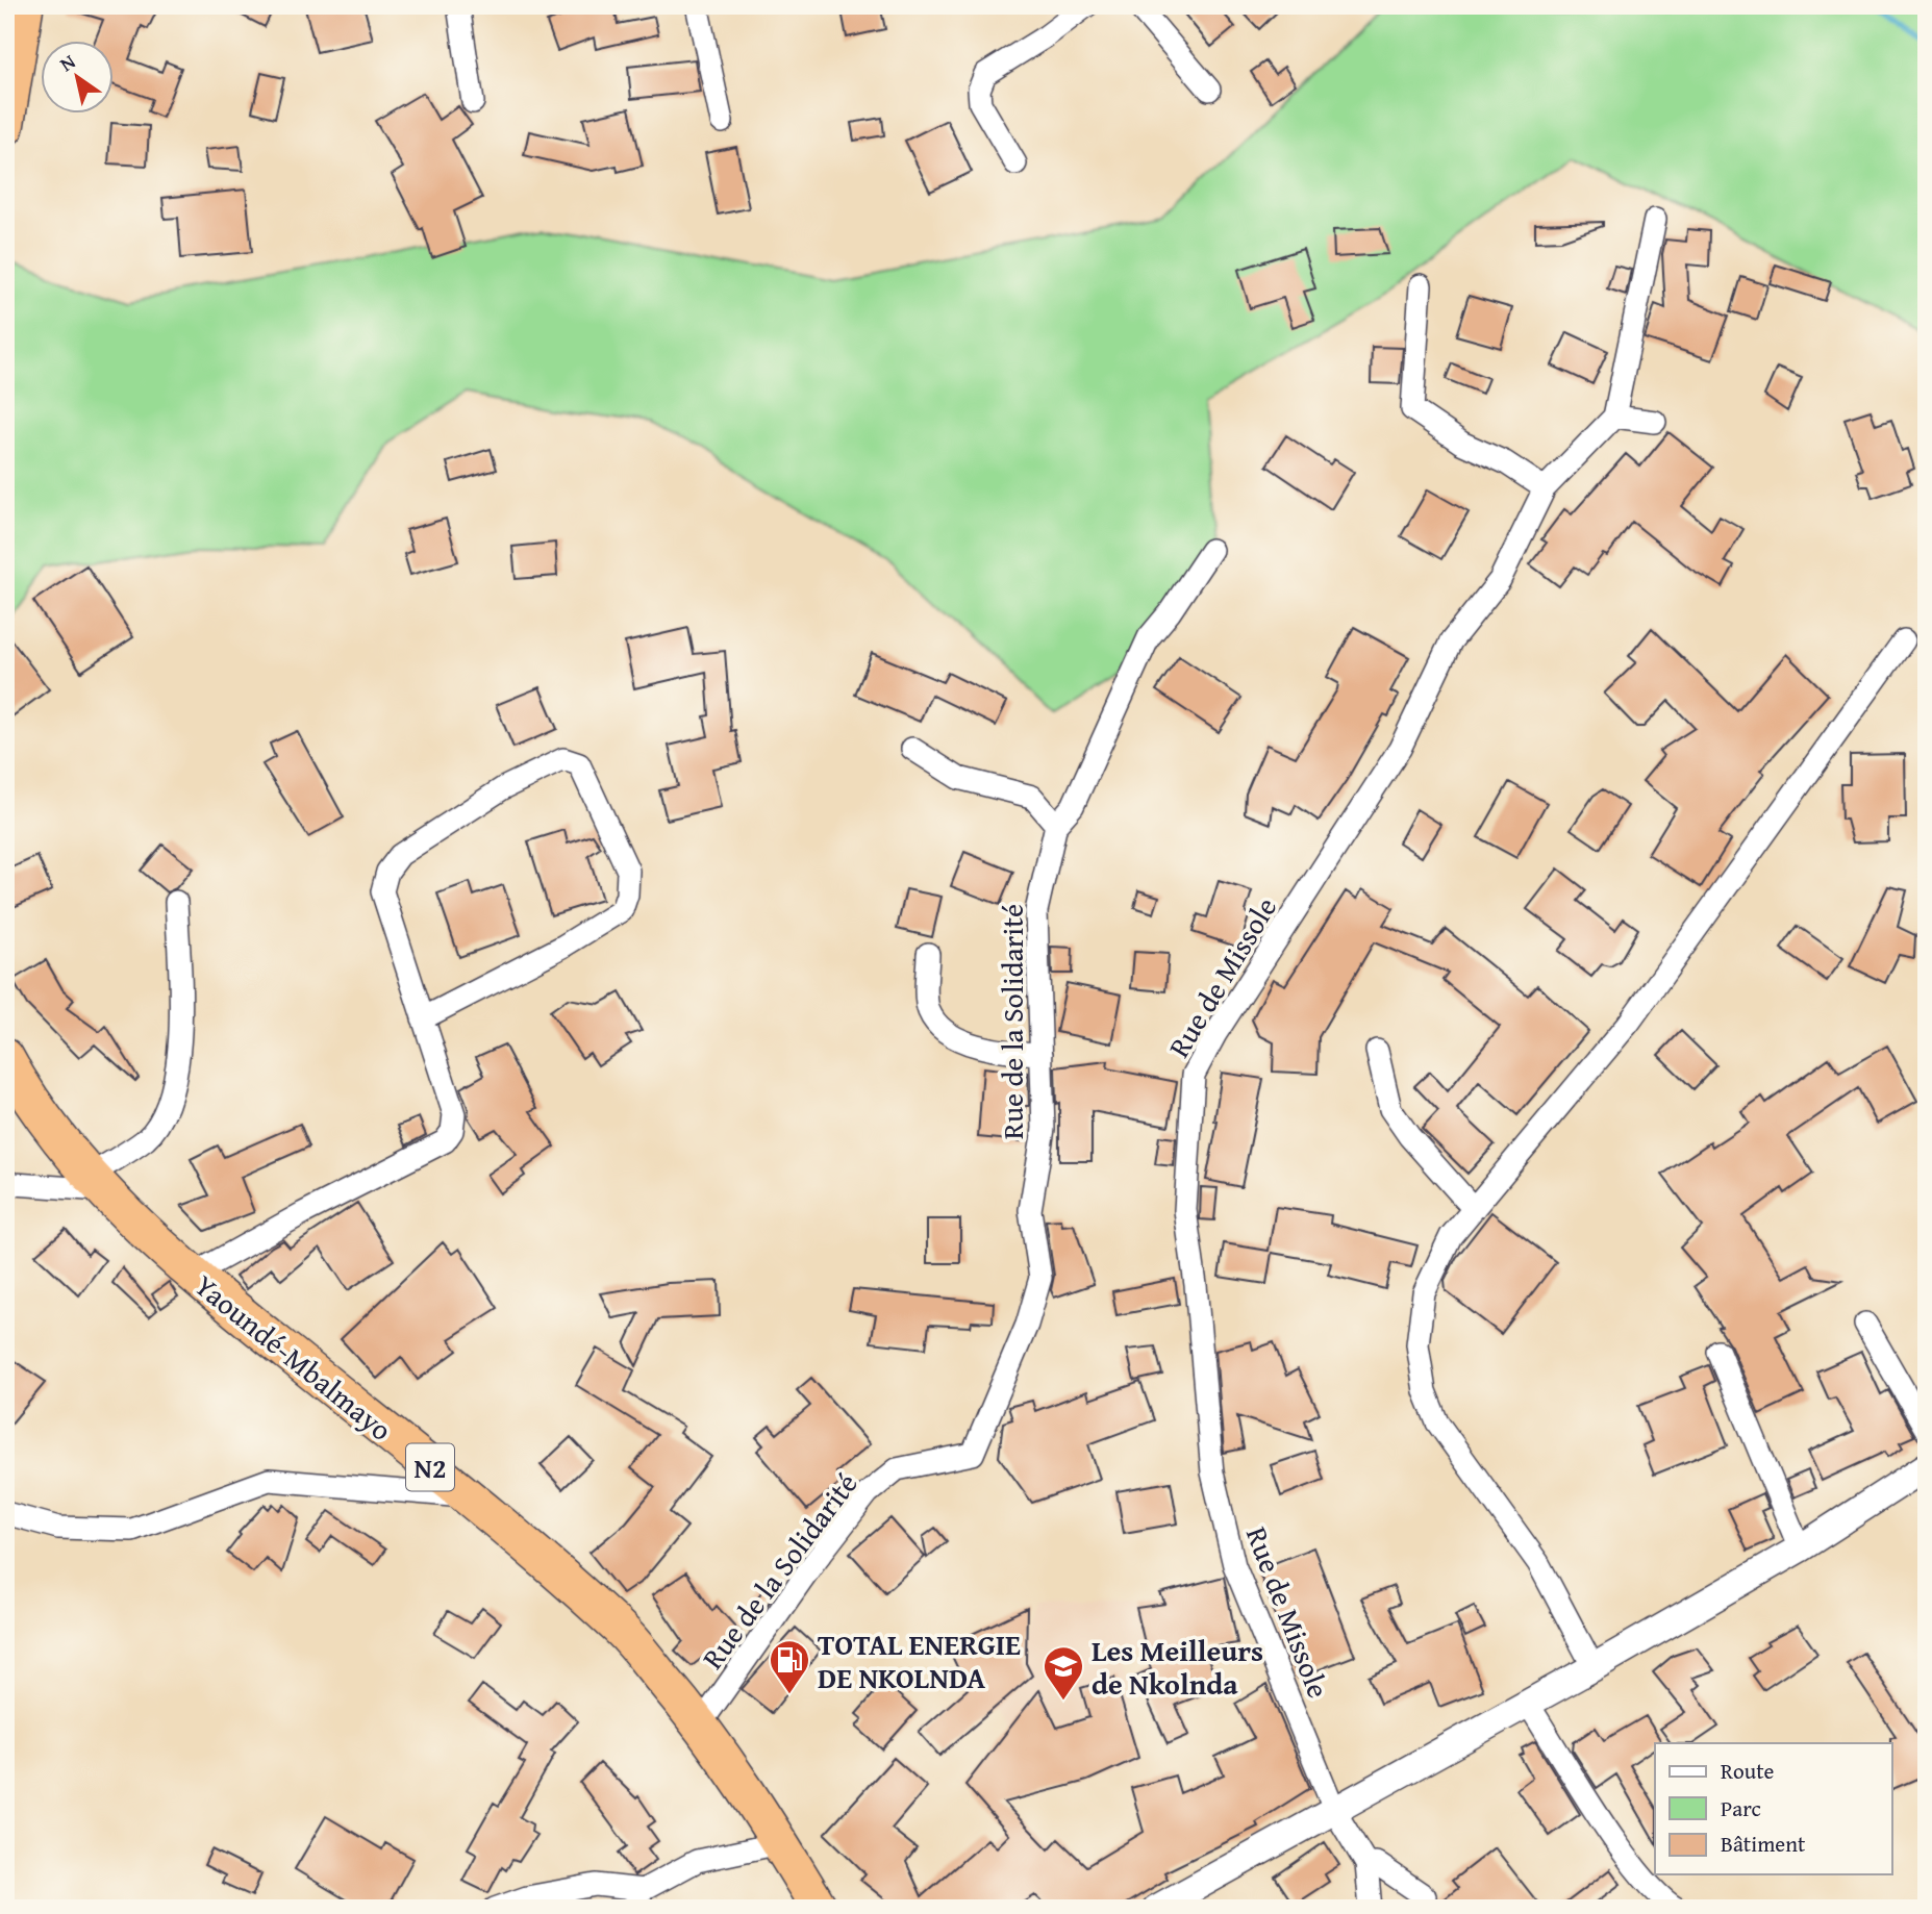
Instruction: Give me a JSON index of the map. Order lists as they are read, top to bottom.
{
  "streets": {
    "highway": ["Yaoundé-Mbalmayo", "N2"],
    "street": ["Rue de Missole", "Rue de la Solidarité"]
  },
  "crossings": [
    ["Rue de la Solidarité", "Yaoundé-Mbalmayo"]
  ],
  "places": {
    "fuel station": ["TOTAL ENERGIE DE NKOLNDA"],
    "school or university": ["Les Meilleurs de Nkolnda"]
  },
  "legend": ["Route", "Parc", "Bâtiment"],
  "north": "top left"
}
